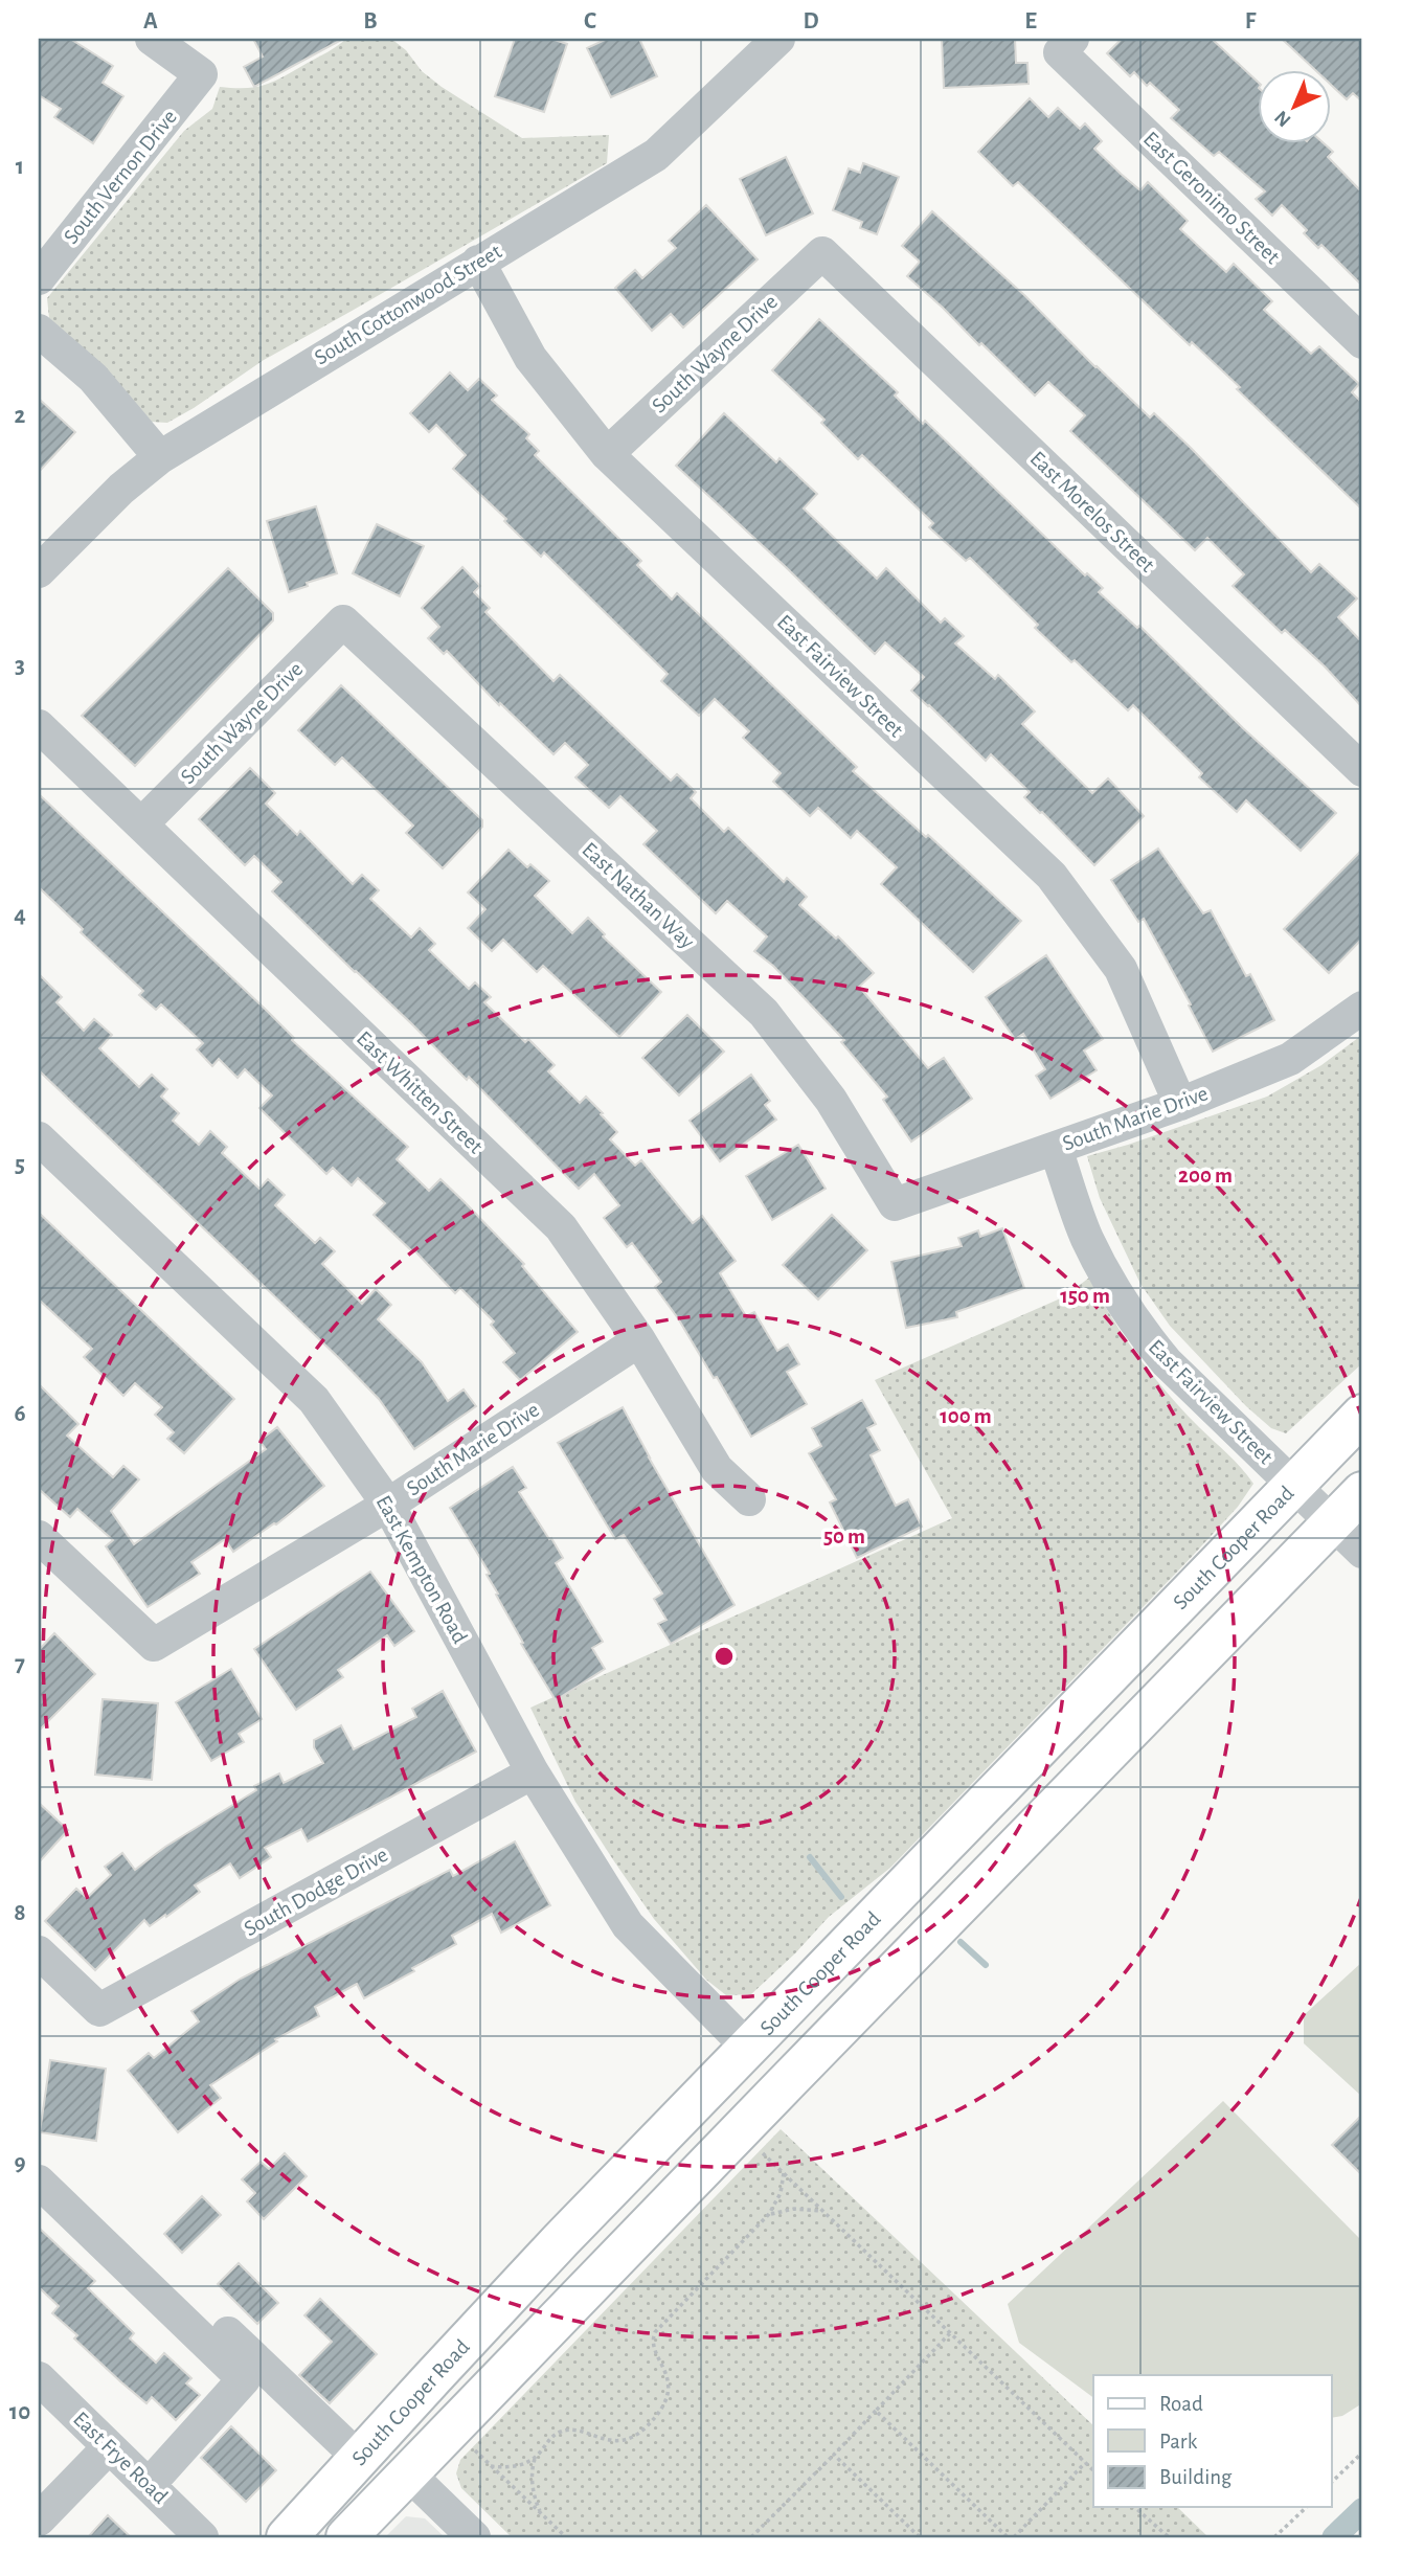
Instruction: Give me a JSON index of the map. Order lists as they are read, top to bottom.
{
  "streets": {
    "main road": ["South Cooper Road"],
    "street": [
      "South Vernon Drive",
      "East Geronimo Street",
      "South Cottonwood Street",
      "South Wayne Drive",
      "East Morelos Street",
      "East Fairview Street",
      "East Nathan Way",
      "East Whitten Street",
      "South Marie Drive",
      "East Kempton Road",
      "South Dodge Drive",
      "East Frye Road"
    ]
  },
  "crossings": [
    ["South Cottonwood Street", "East Fairview Street"],
    ["South Wayne Drive", "East Morelos Street"],
    ["South Wayne Drive", "East Fairview Street"],
    ["South Wayne Drive", "East Nathan Way"],
    ["South Wayne Drive", "East Whitten Street"],
    ["East Fairview Street", "South Marie Drive"],
    ["East Fairview Street", "South Cooper Road"],
    ["East Nathan Way", "South Marie Drive"],
    ["East Whitten Street", "South Marie Drive"],
    ["South Marie Drive", "East Kempton Road"],
    ["South Cooper Road", "East Kempton Road"],
    ["East Kempton Road", "South Dodge Drive"]
  ],
  "legend": ["Road", "Park", "Building"],
  "north": "bottom left",
  "grid": {
    "columns": [
      "A",
      "B",
      "C",
      "D",
      "E",
      "F"
    ],
    "rows": [
      "1",
      "2",
      "3",
      "4",
      "5",
      "6",
      "7",
      "8",
      "9",
      "10"
    ]
  },
  "rings": [
    "200 m",
    "150 m",
    "100 m",
    "50 m"
  ]
}
